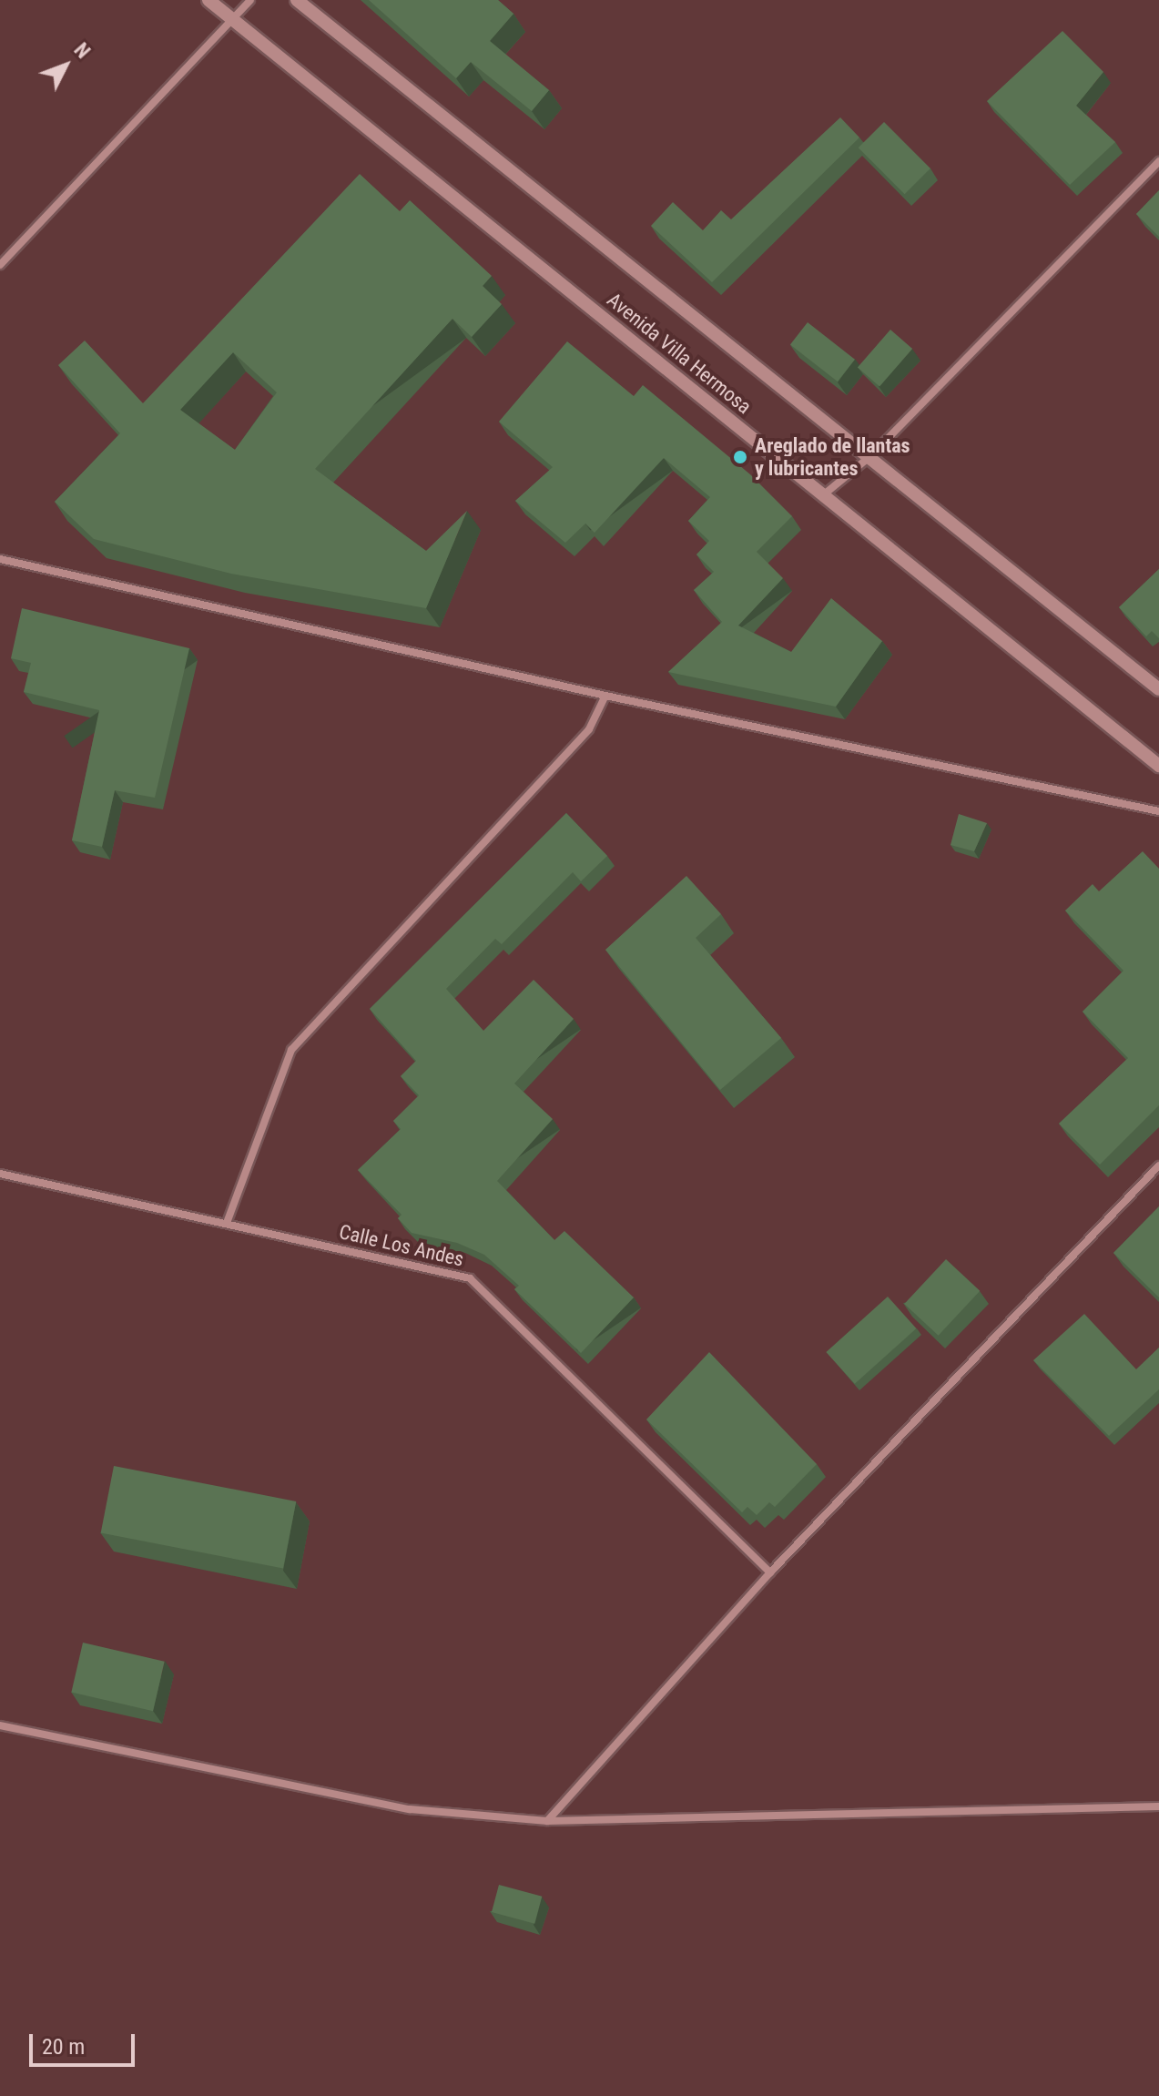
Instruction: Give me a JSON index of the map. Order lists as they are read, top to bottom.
{
  "streets": {
    "street": ["Avenida Villa Hermosa", "Calle Los Andes"]
  },
  "places": ["Areglado de llantas y lubricantes"],
  "scale_bar": "20 m",
  "north": "top right"
}
